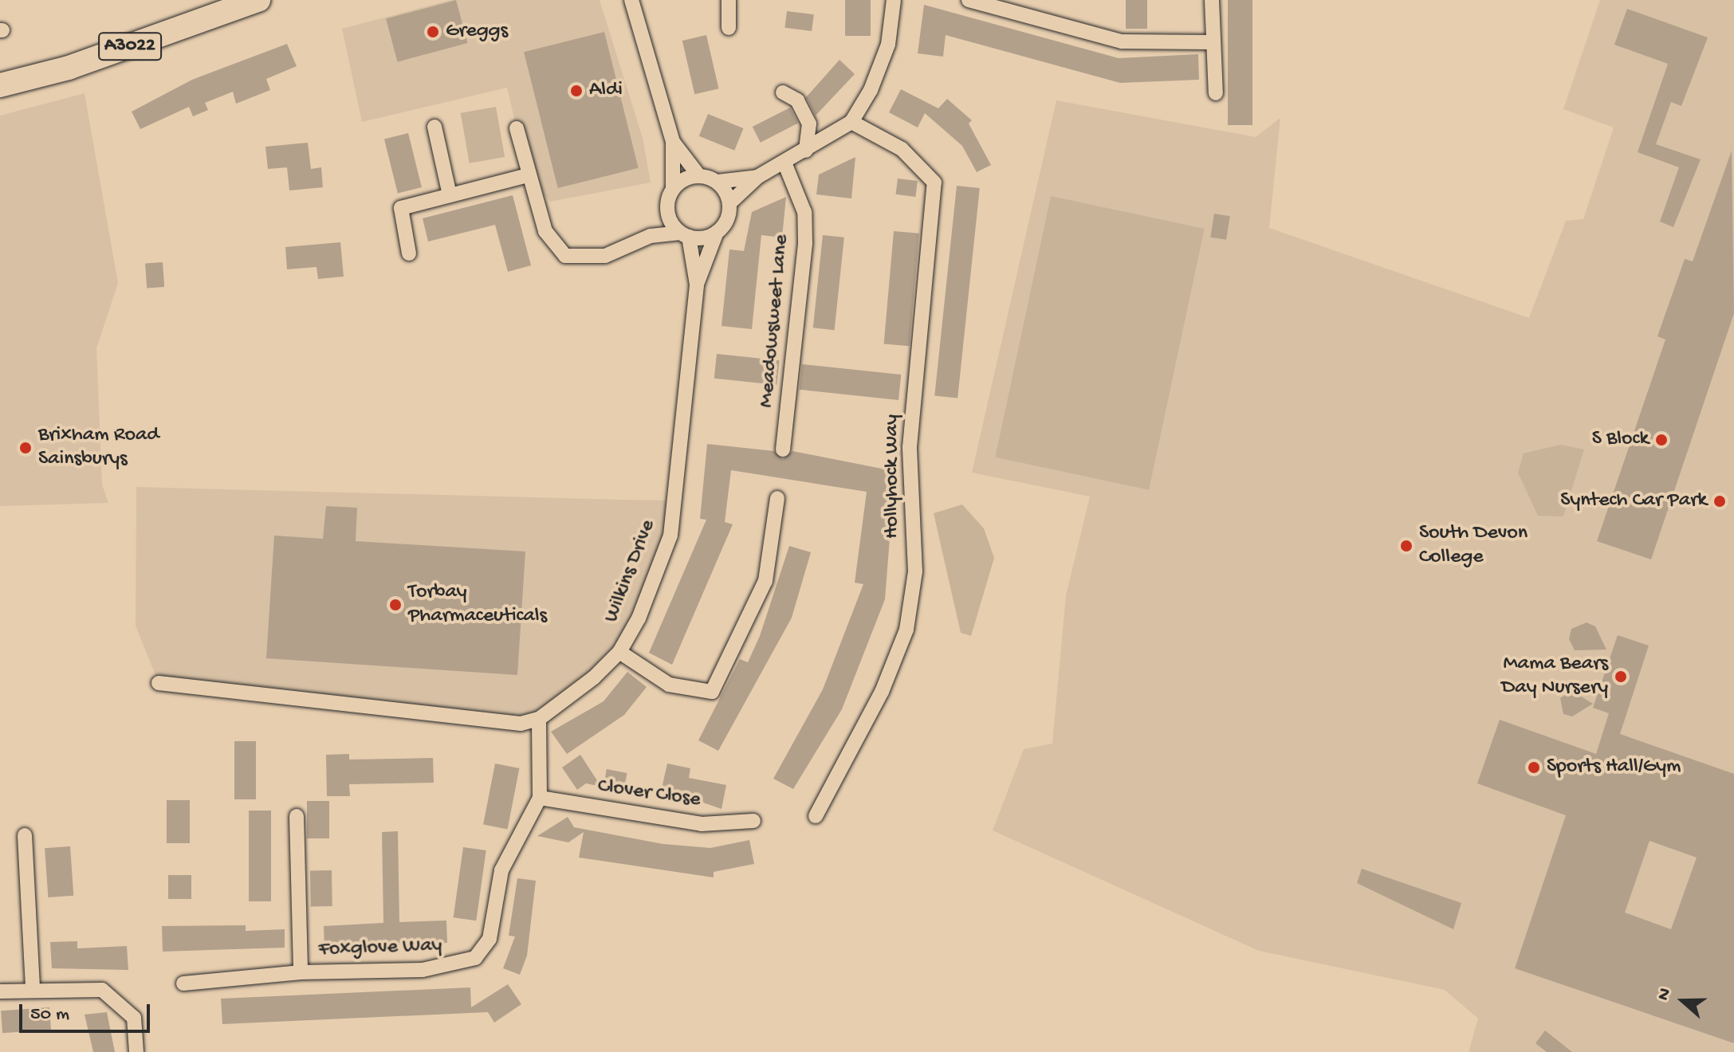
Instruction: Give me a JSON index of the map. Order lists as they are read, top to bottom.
{
  "streets": {
    "main road": ["A3022"],
    "street": [
      "Meadowsweet Lane",
      "Hollyhock Way",
      "Wilkins Drive",
      "Clover Close",
      "Foxglove Way"
    ]
  },
  "crossings": [
    ["Clover Close", "Foxglove Way"]
  ],
  "places": [
    "Greggs",
    "Aldi",
    "S Block",
    "Brixham Road Sainsburys",
    "Syntech Car Park",
    "South Devon College",
    "Torbay Pharmaceuticals",
    "Mama Bears Day Nursery",
    "Sports Hall/Gym"
  ],
  "scale_bar": "50 m",
  "north": "left"
}
